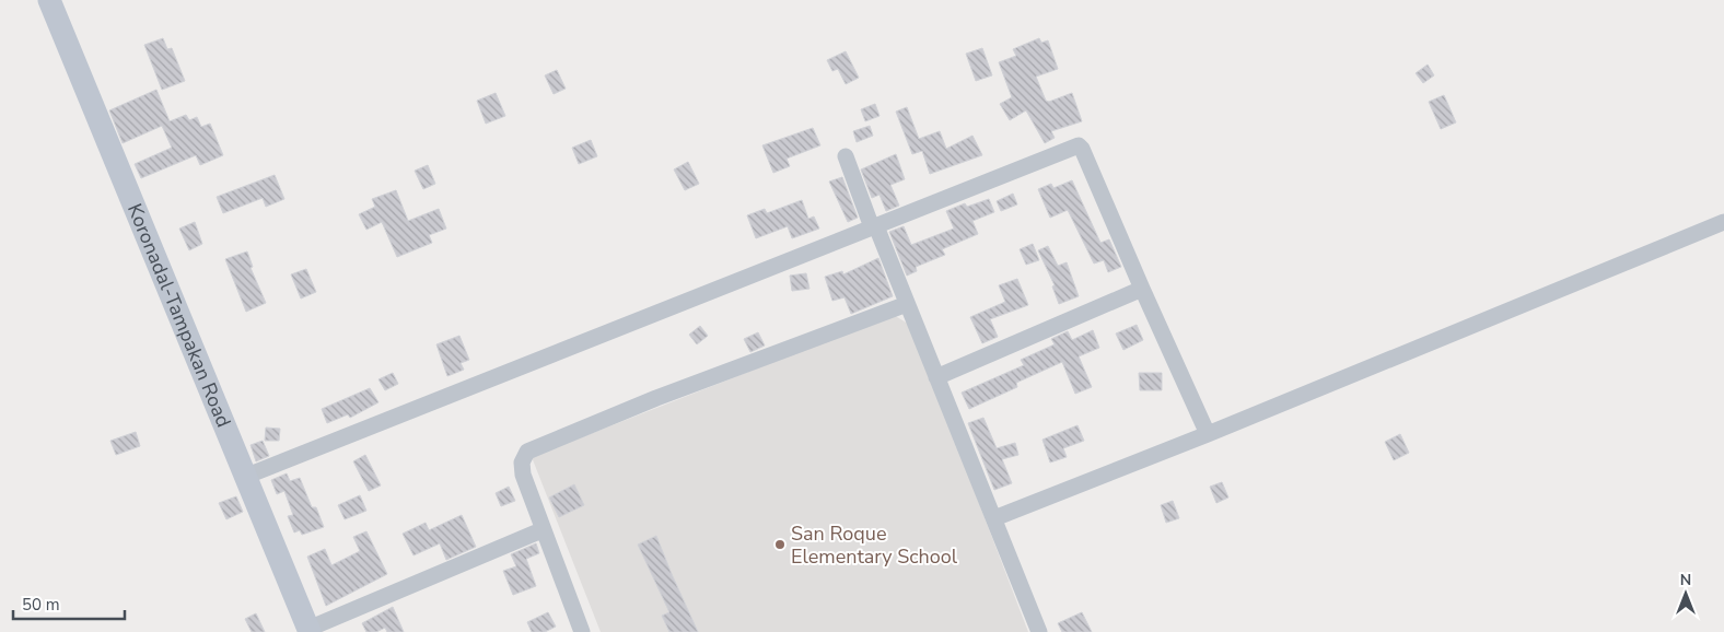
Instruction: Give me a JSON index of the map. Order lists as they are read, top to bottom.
{
  "streets": {
    "main road": ["Koronadal-Tampakan Road"]
  },
  "places": ["San Roque Elementary School"],
  "scale_bar": "50 m",
  "north": "top"
}
